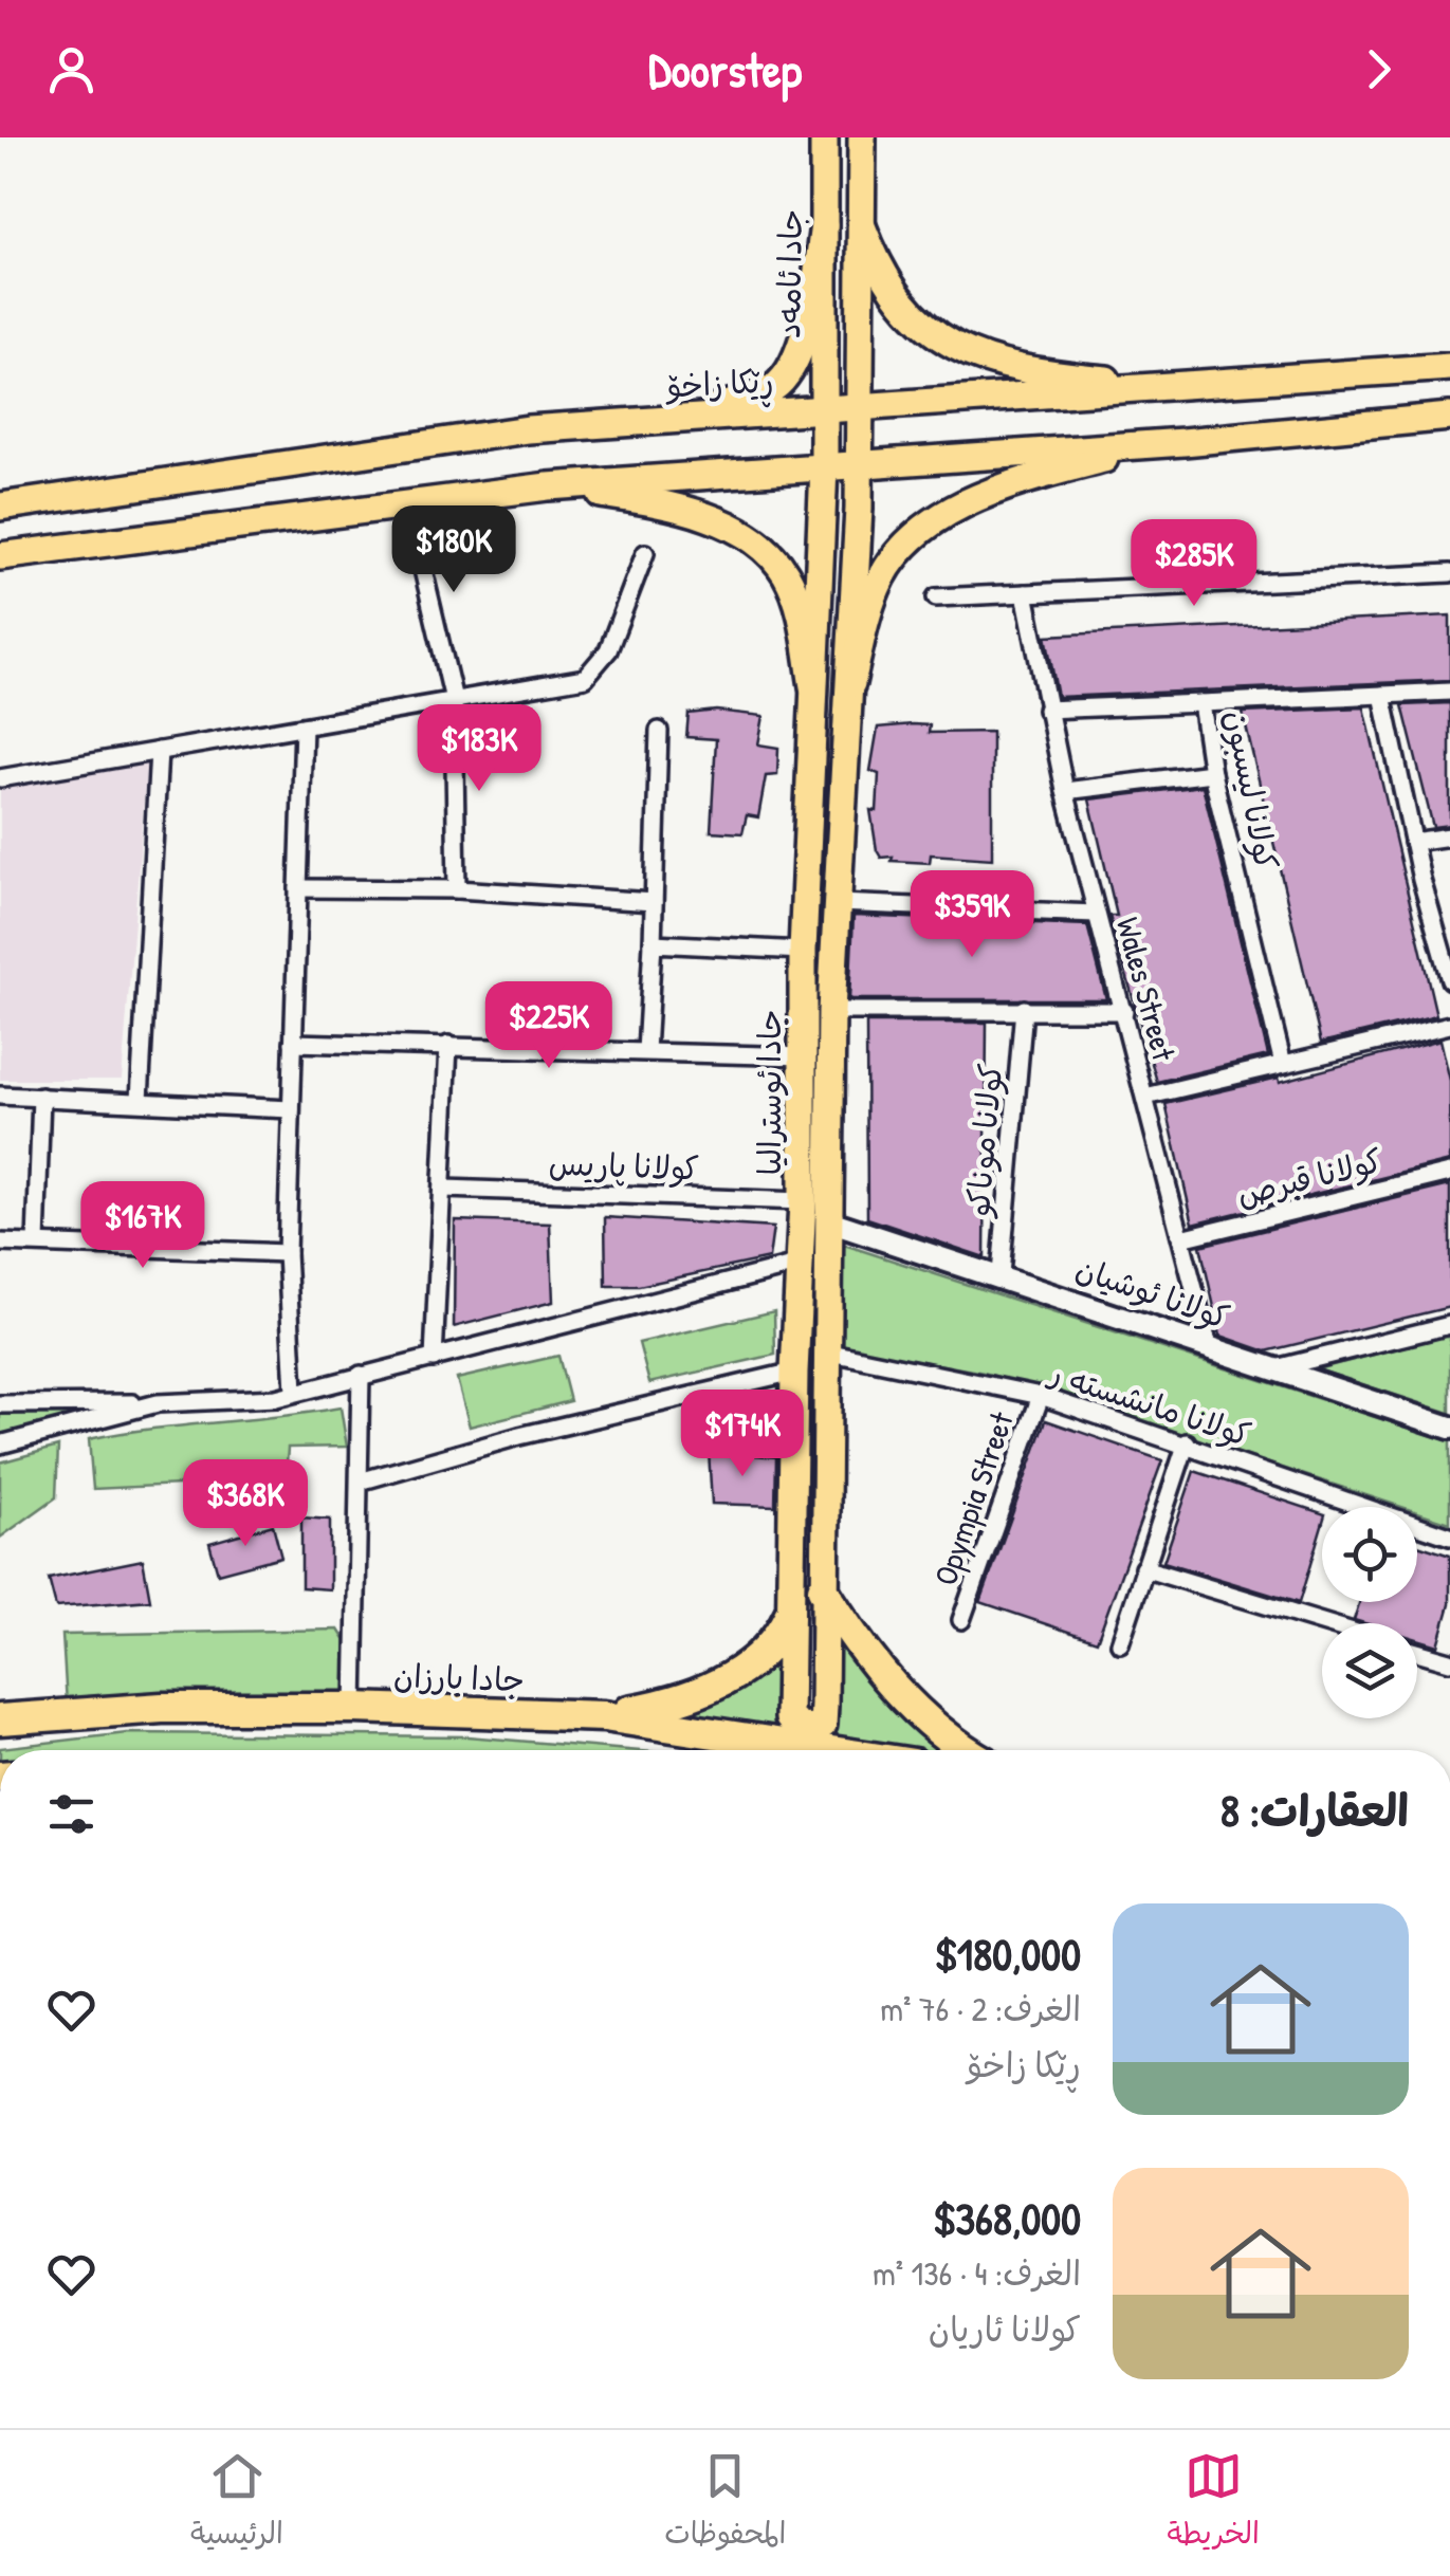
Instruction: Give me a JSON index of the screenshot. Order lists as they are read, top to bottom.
{
  "streets": {
    "highway": ["جادا بارزان"],
    "main road": ["جادا ئامەد", "ڕێکا زاخۆ", "جادا ئوسترالیا"],
    "street": [
      "كولانا ليسبون",
      "Wales Street",
      "كولانا موناكو",
      "كولانا پاریس",
      "كولانا قبرص",
      "كولانا ئوشيان",
      "كولانا مانشسته ر",
      "Opympia Street"
    ]
  },
  "crossings": [
    ["جادا ئامەد", "ڕێکا زاخۆ"],
    ["جادا ئامەد", "جادا ئوسترالیا"],
    ["ڕێکا زاخۆ", "جادا ئوسترالیا"],
    ["Wales Street", "كولانا قبرص"],
    ["Wales Street", "كولانا ئوشيان"],
    ["جادا ئوسترالیا", "كولانا پاریس"],
    ["جادا ئوسترالیا", "كولانا ئوشيان"],
    ["جادا ئوسترالیا", "كولانا مانشسته ر"],
    ["كولانا موناكو", "كولانا ئوشيان"],
    ["كولانا مانشسته ر", "Opympia Street"]
  ],
  "page": {
    "header": "Doorstep",
    "price": [
      "$180K",
      "$285K",
      "$183K",
      "$359K",
      "$225K",
      "$167K",
      "$174K",
      "$368K"
    ],
    "heading": "العقارات: 8",
    "list": [
      {
        "name": "$180,000",
        "note": "الغرف: 2 · 76 m² · ڕێکا زاخۆ"
      },
      {
        "name": "$368,000",
        "note": "الغرف: 4 · 136 m² · كولانا ئاريان"
      }
    ],
    "tabs": ["الخريطة", "المحفوظات", "الرئيسية"]
  }
}
